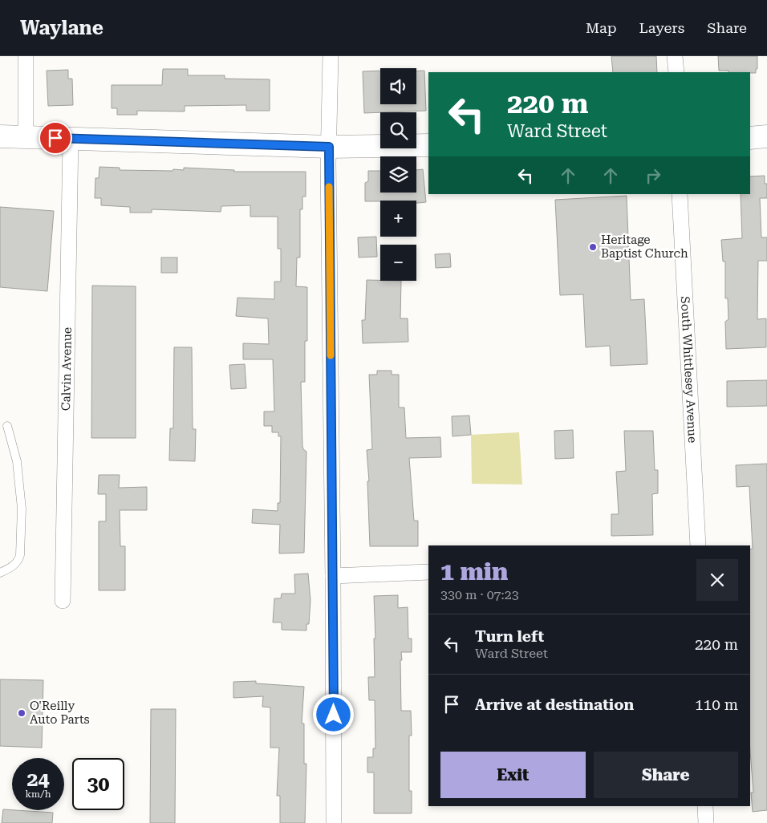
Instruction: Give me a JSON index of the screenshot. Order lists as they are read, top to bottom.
{
  "streets": {
    "street": ["Calvin Avenue", "South Whittlesey Avenue"]
  },
  "places": ["Heritage Baptist Church", "O'Reilly Auto Parts"],
  "page": {
    "header": "Waylane",
    "nav": ["Map", "Layers", "Share"],
    "map_buttons": ["+", "−"],
    "turn": ["220 m", "Ward Street"],
    "heading": ["1 min", "330 m · 07:23"],
    "list": [
      {
        "name": "Turn left",
        "note": "Ward Street",
        "value": "220 m"
      },
      {
        "name": "Arrive at destination",
        "value": "110 m"
      }
    ],
    "buttons": ["Exit", "Share"],
    "speed": "24 km/h",
    "limit": "30"
  }
}
